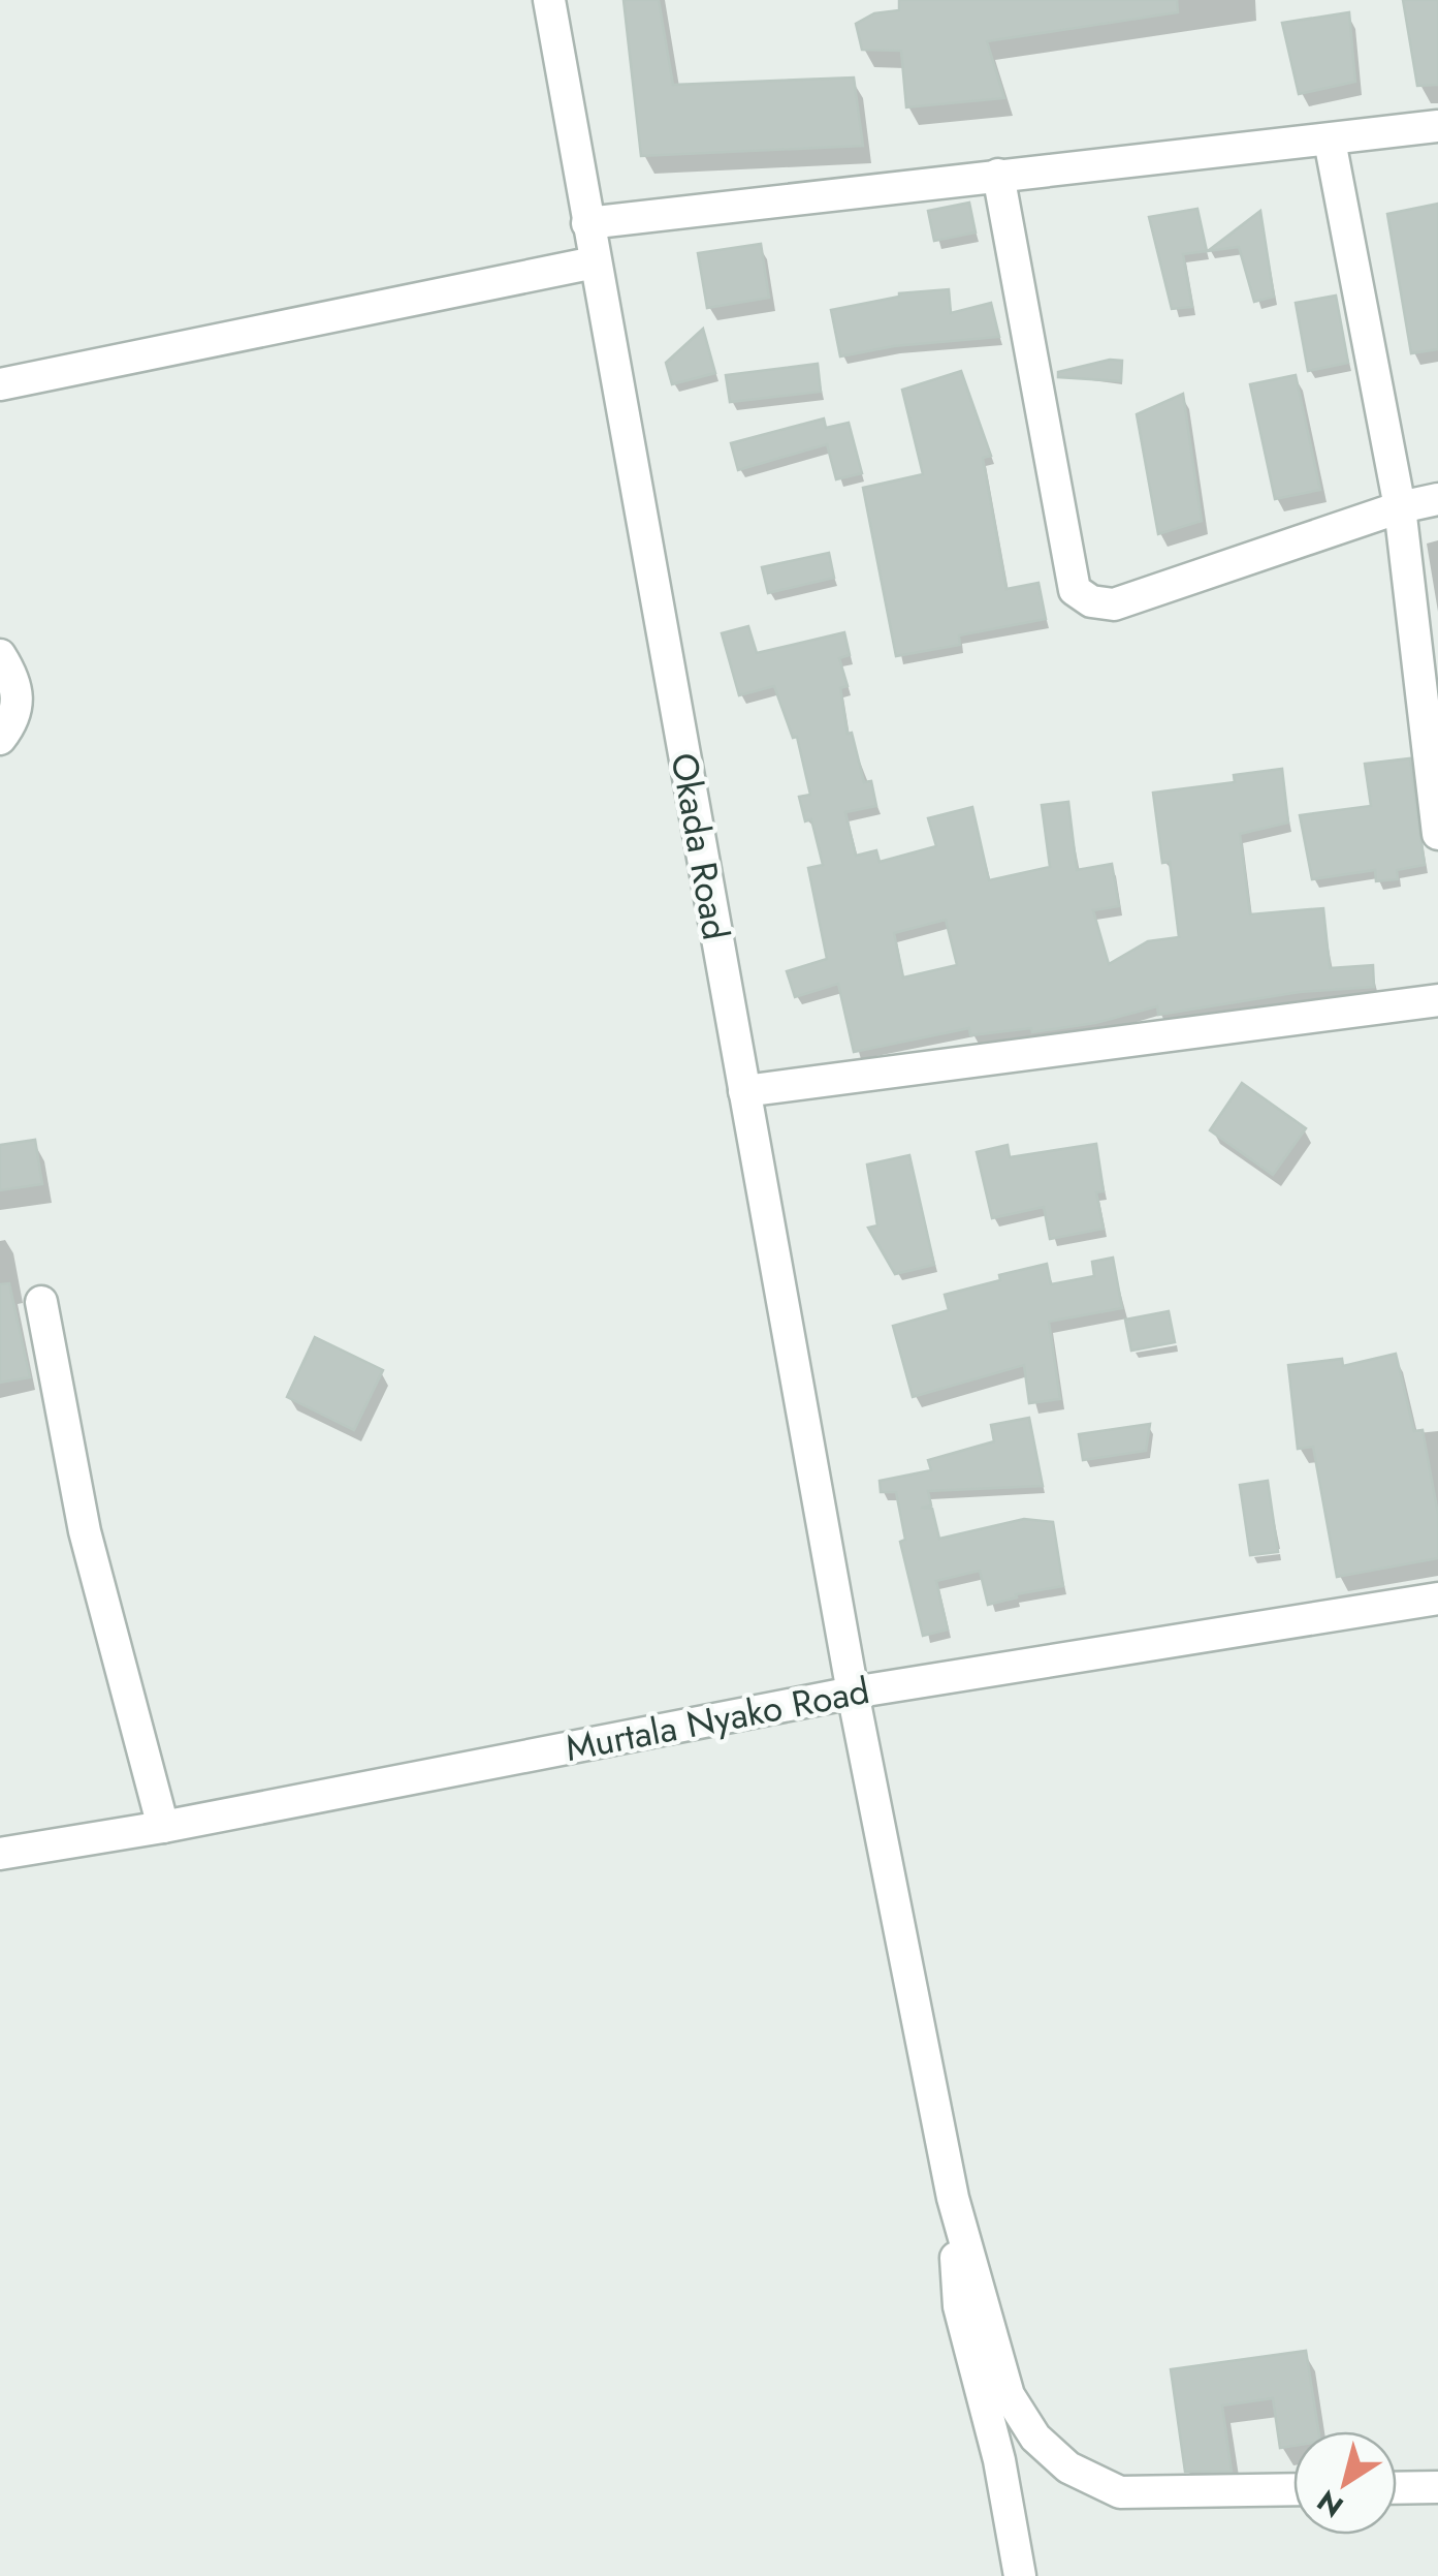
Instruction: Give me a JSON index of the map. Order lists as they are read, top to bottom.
{
  "streets": {
    "street": ["Okada Road", "Murtala Nyako Road"]
  },
  "crossings": [
    ["Okada Road", "Murtala Nyako Road"]
  ],
  "north": "bottom left"
}
